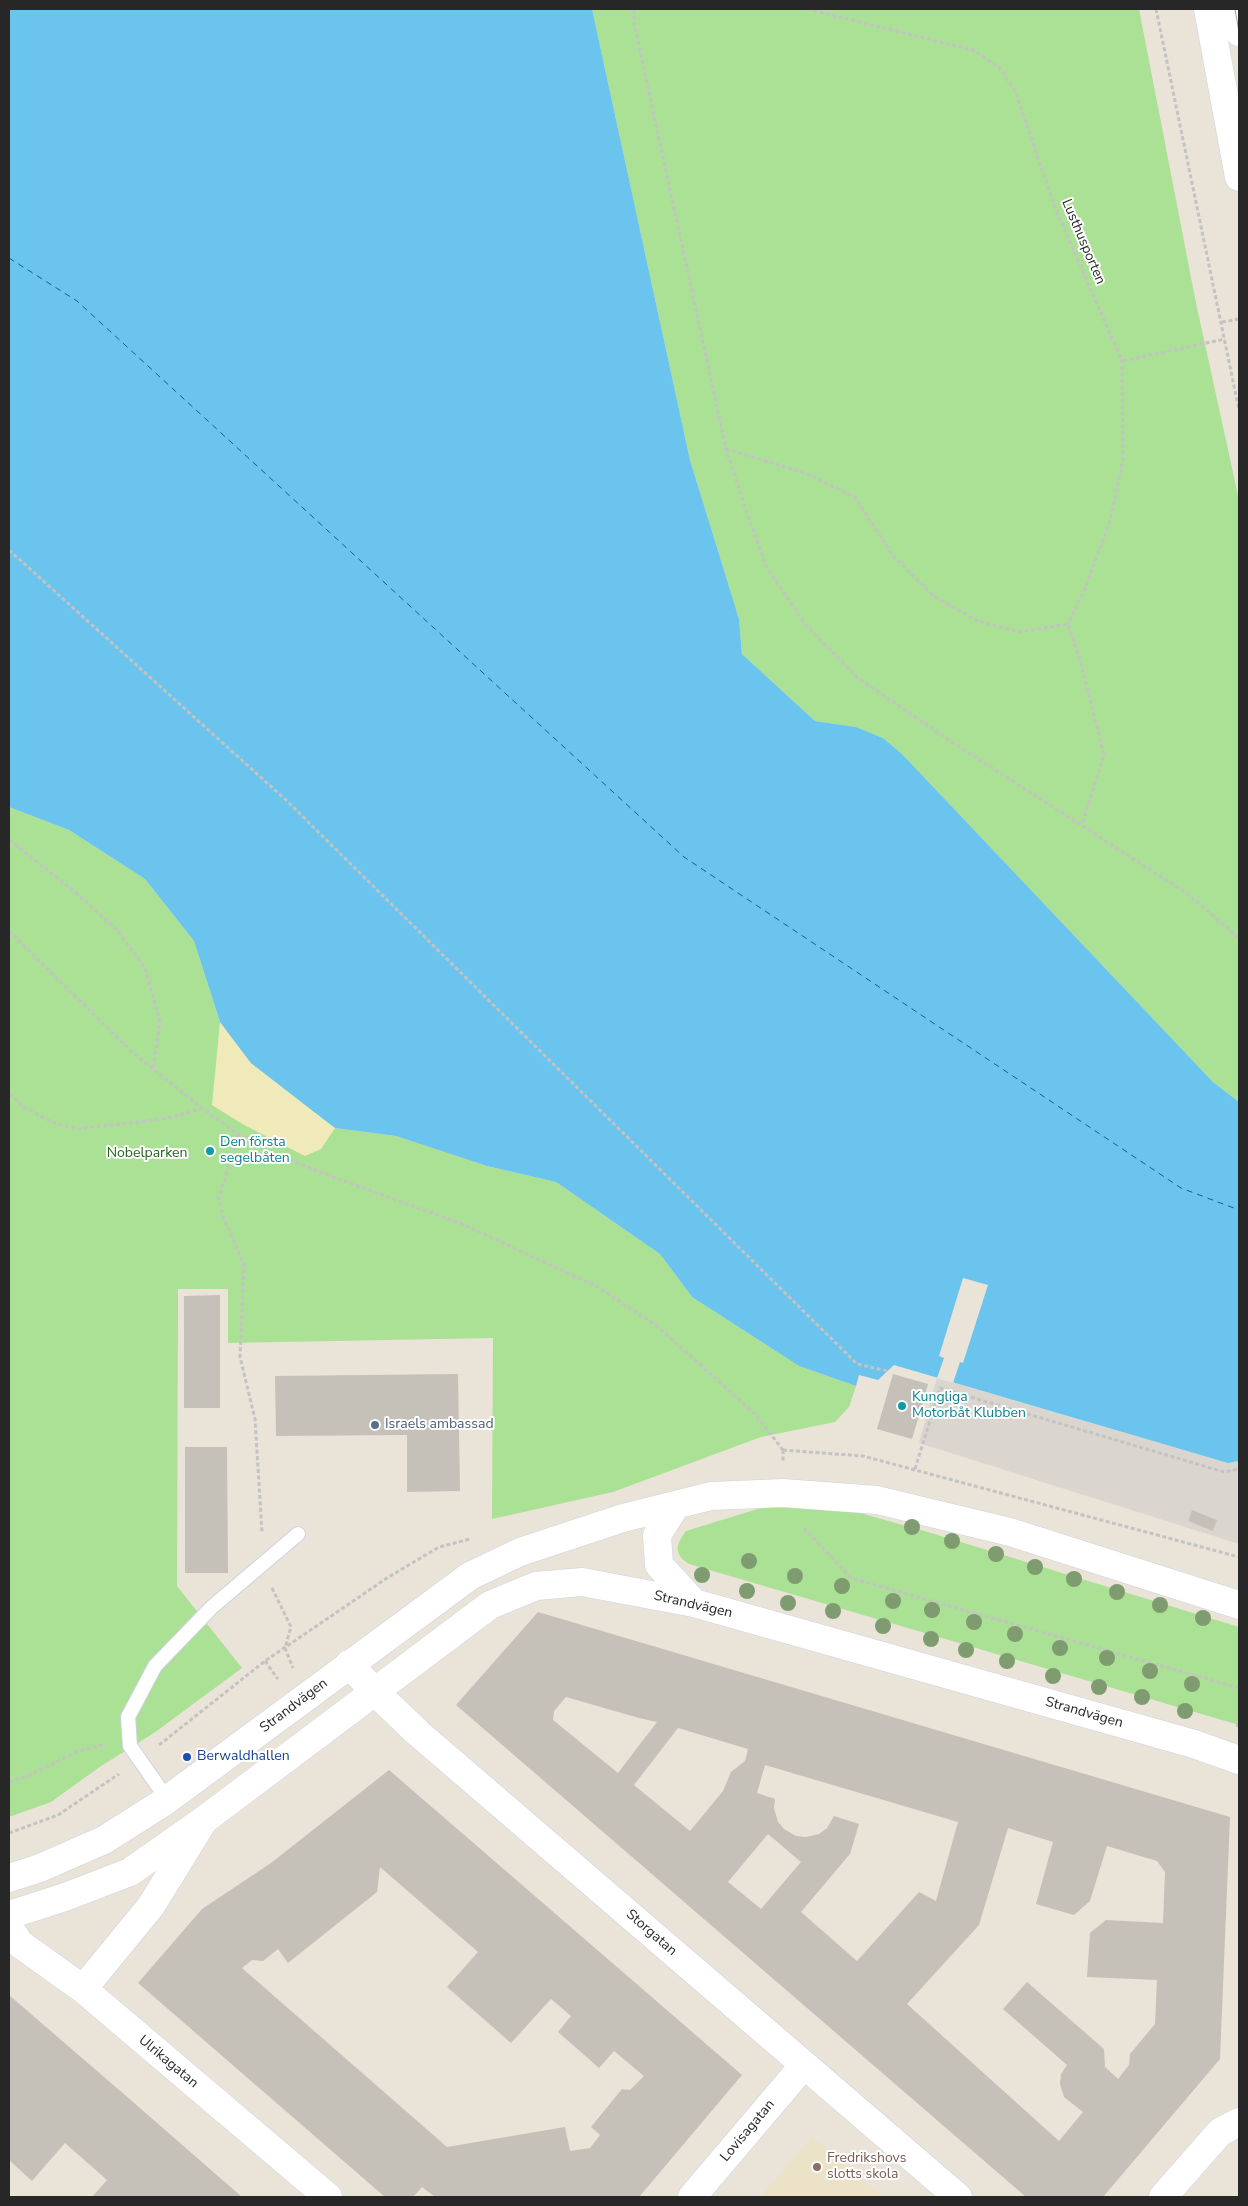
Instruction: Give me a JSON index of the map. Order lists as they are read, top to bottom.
{
  "streets": {
    "street": [
      "Strandvägen",
      "Storgatan",
      "Ulrikagatan",
      "Lovisagatan"
    ],
    "path": ["Lusthusporten"]
  },
  "crossings": [
    ["Strandvägen", "Storgatan"],
    ["Strandvägen", "Ulrikagatan"],
    ["Storgatan", "Lovisagatan"]
  ],
  "parks": ["Nobelparken"],
  "places": [
    "Den första segelbåten",
    "Kungliga Motorbåt Klubben",
    "Israels ambassad",
    "Berwaldhallen",
    "Fredrikshovs slotts skola"
  ]
}
